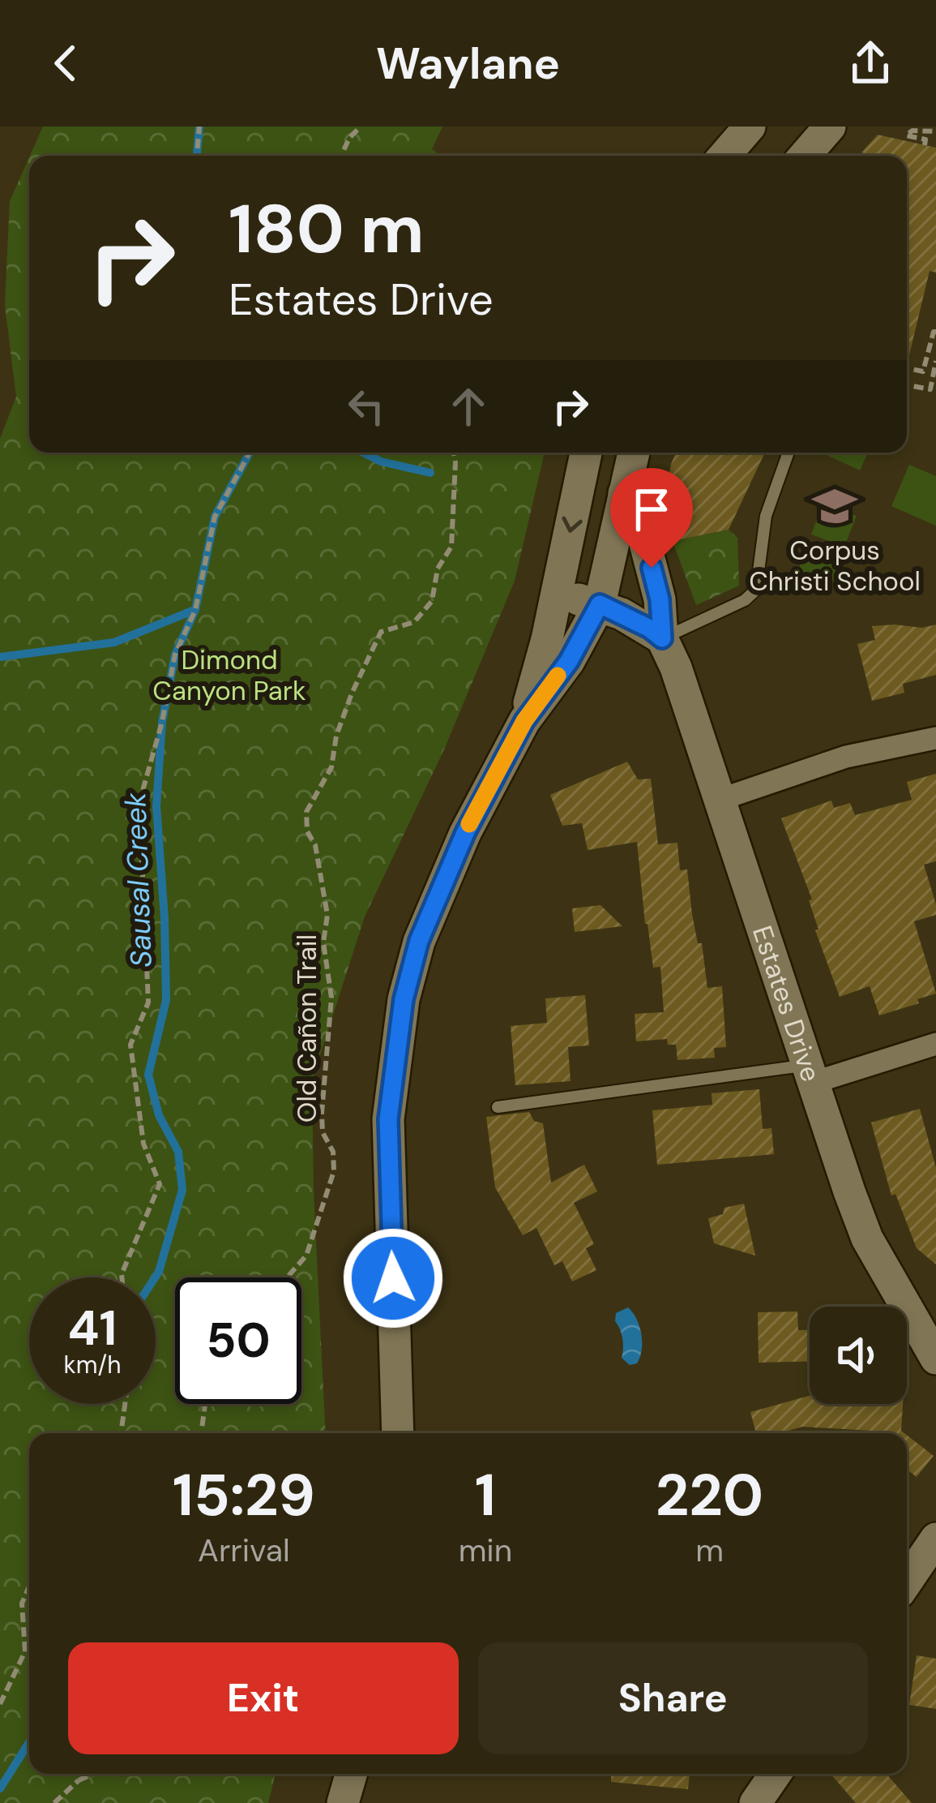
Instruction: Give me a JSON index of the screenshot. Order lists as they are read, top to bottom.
{
  "streets": {
    "main road": ["Estates Drive"],
    "path": ["Old Cañon Trail"]
  },
  "water": ["Sausal Creek"],
  "parks": ["Dimond Canyon Park"],
  "places": {
    "school or university": ["Corpus Christi School"]
  },
  "page": {
    "header": "Waylane",
    "turn": ["180 m", "Estates Drive"],
    "speed": "41 km/h",
    "limit": "50",
    "eta": [
      "15:29",
      "Arrival",
      "1",
      "min",
      "220",
      "m"
    ],
    "buttons": ["Exit", "Share"]
  }
}
